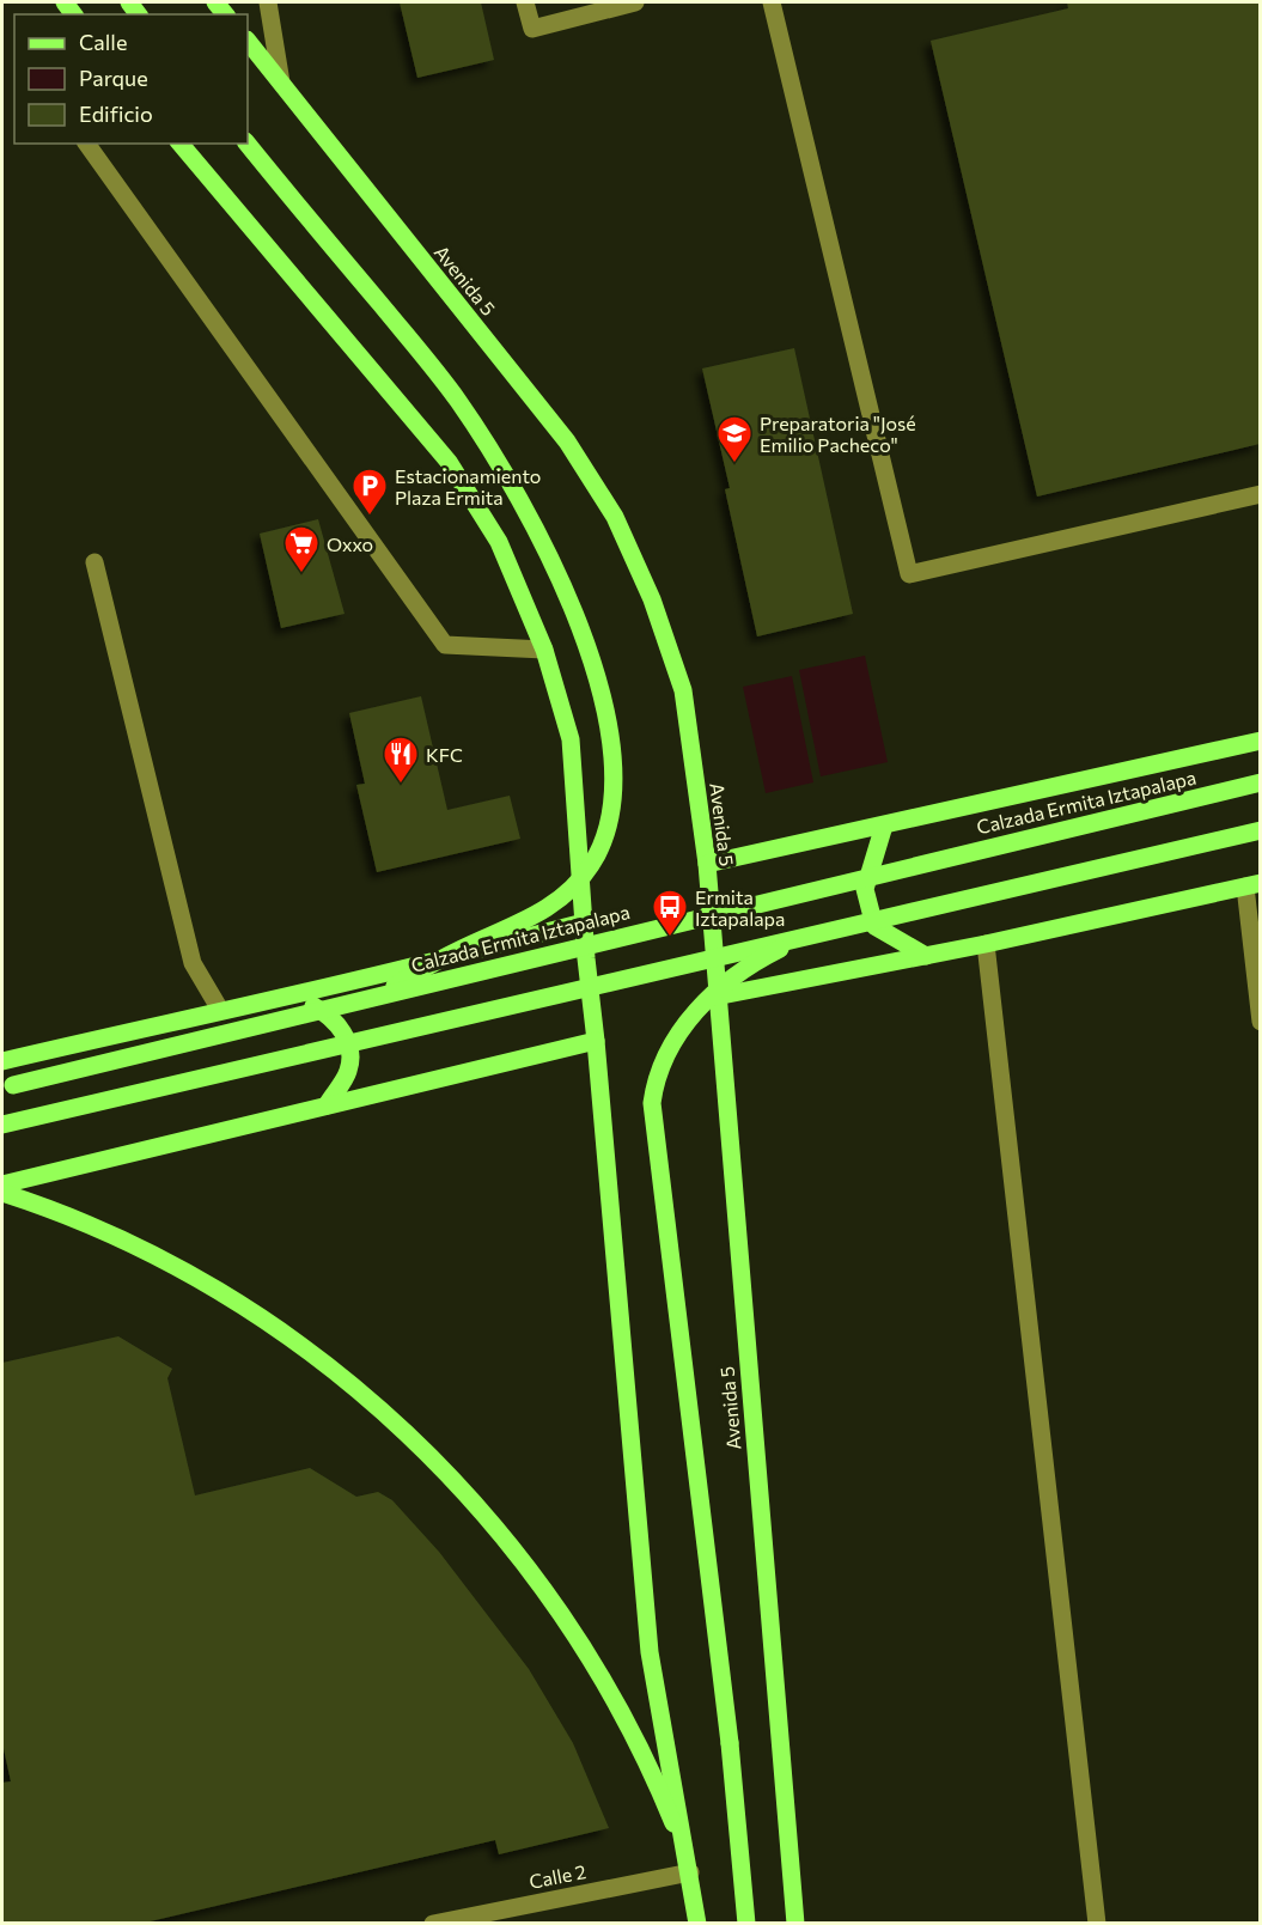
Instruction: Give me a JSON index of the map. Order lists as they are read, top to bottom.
{
  "streets": {
    "main road": ["Avenida 5", "Calzada Ermita Iztapalapa"],
    "street": ["Calle 2"]
  },
  "crossings": [
    ["Avenida 5", "Calzada Ermita Iztapalapa"]
  ],
  "places": {
    "school or university": ["Preparatoria \"José Emilio Pacheco\""],
    "parking": ["Estacionamiento Plaza Ermita"],
    "supermarket": ["Oxxo"],
    "restaurant": ["KFC"],
    "bus stop": ["Ermita Iztapalapa"]
  },
  "legend": ["Calle", "Parque", "Edificio"]
}
